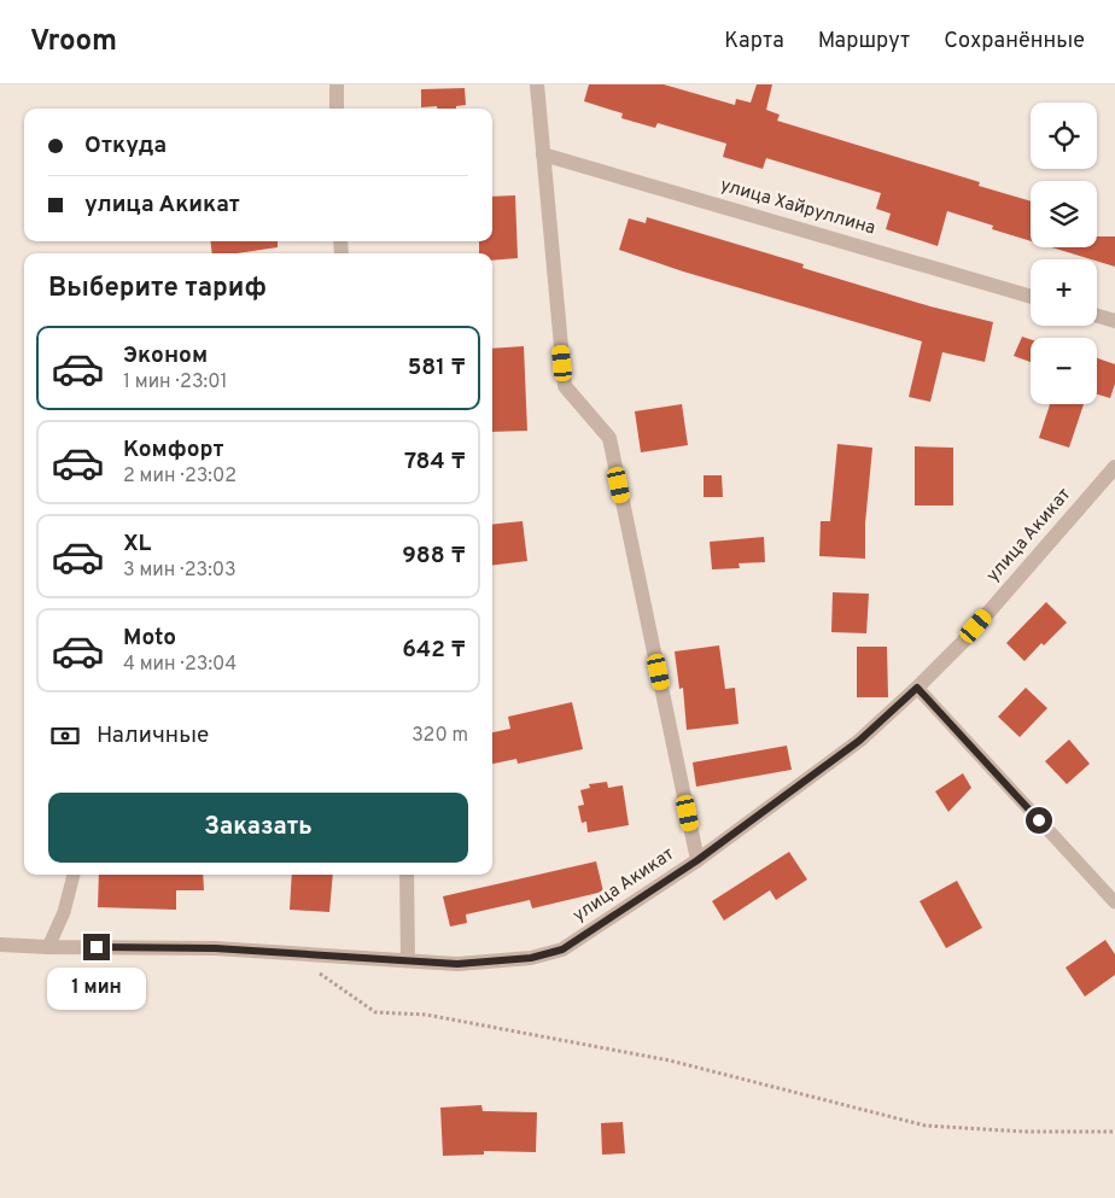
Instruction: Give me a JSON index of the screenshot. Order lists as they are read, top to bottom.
{
  "streets": {
    "street": ["улица Хайруллина", "улица Акикат"]
  },
  "page": {
    "header": "Vroom",
    "nav": ["Карта", "Маршрут", "Сохранённые"],
    "map_buttons": ["+", "−"],
    "banner": ["Откуда", "улица Акикат"],
    "heading": "Выберите тариф",
    "list": [
      {
        "name": "Эконом",
        "note": "1 мин · 23:01",
        "value": "581 ₸"
      },
      {
        "name": "Комфорт",
        "note": "2 мин · 23:02",
        "value": "784 ₸"
      },
      {
        "name": "XL",
        "note": "3 мин · 23:03",
        "value": "988 ₸"
      },
      {
        "name": "Moto",
        "note": "4 мин · 23:04",
        "value": "642 ₸"
      }
    ],
    "pay": ["Наличные", "320 m"],
    "buttons": "Заказать",
    "bubble": "1 мин"
  }
}
